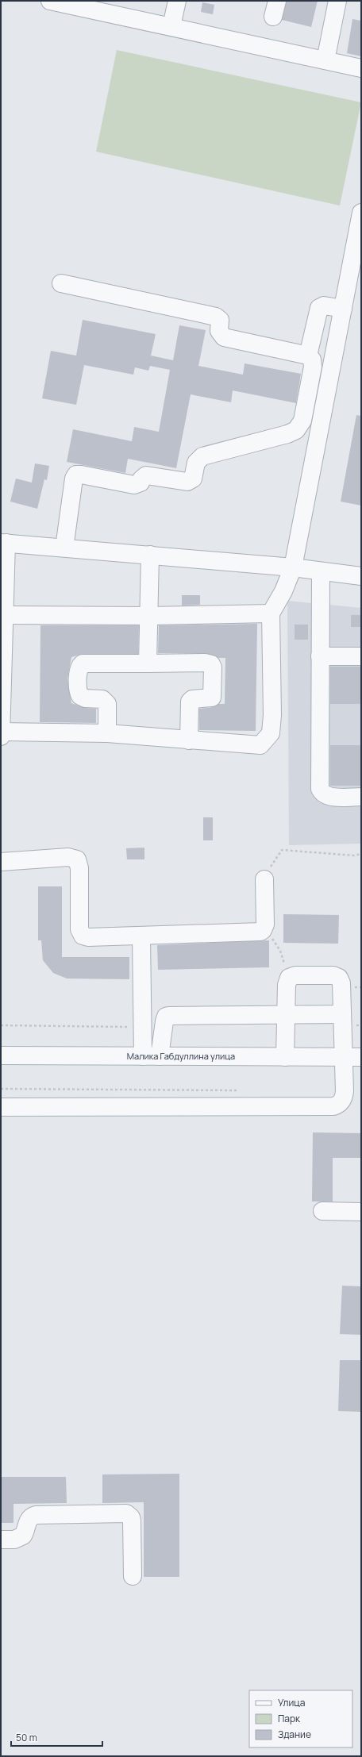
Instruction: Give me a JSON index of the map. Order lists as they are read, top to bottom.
{
  "streets": {
    "street": ["Малика Габдуллина улица"]
  },
  "legend": ["Улица", "Парк", "Здание"],
  "scale_bar": "50 m"
}
